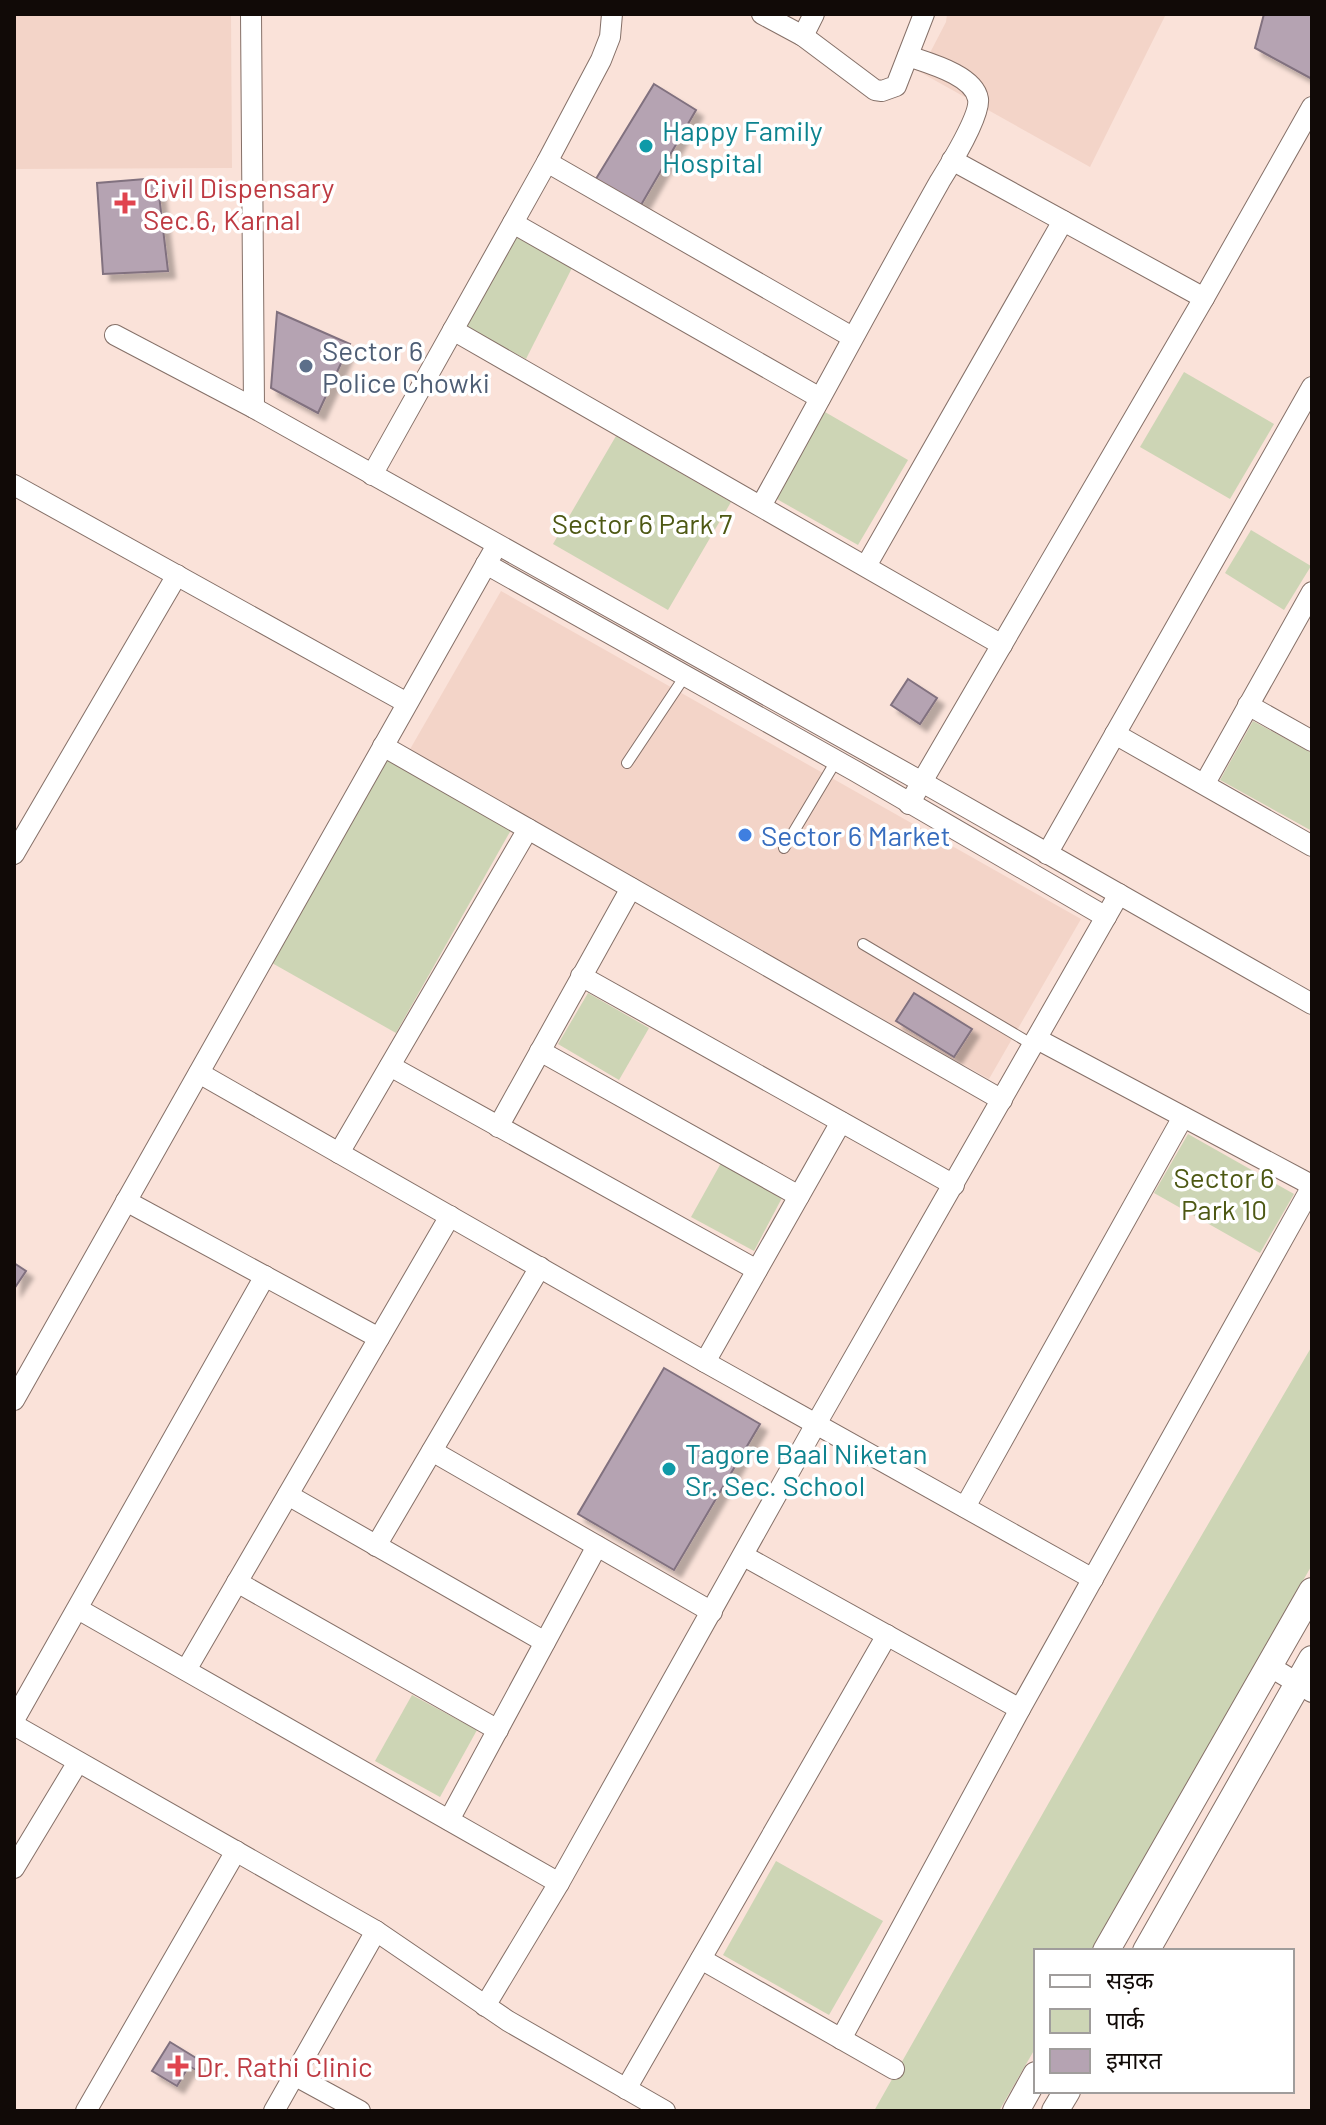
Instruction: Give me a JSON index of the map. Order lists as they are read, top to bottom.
{
  "parks": ["Sector 6 Park 7", "Sector 6 Park 10"],
  "places": {
    "other": [
      "Happy Family Hospital",
      "Sector 6 Police Chowki",
      "Sector 6 Market",
      "Tagore Baal Niketan Sr. Sec. School"
    ],
    "health": ["Civil Dispensary Sec.6, Karnal", "Dr. Rathi Clinic"]
  },
  "legend": ["सड़क", "पार्क", "इमारत"]
}
